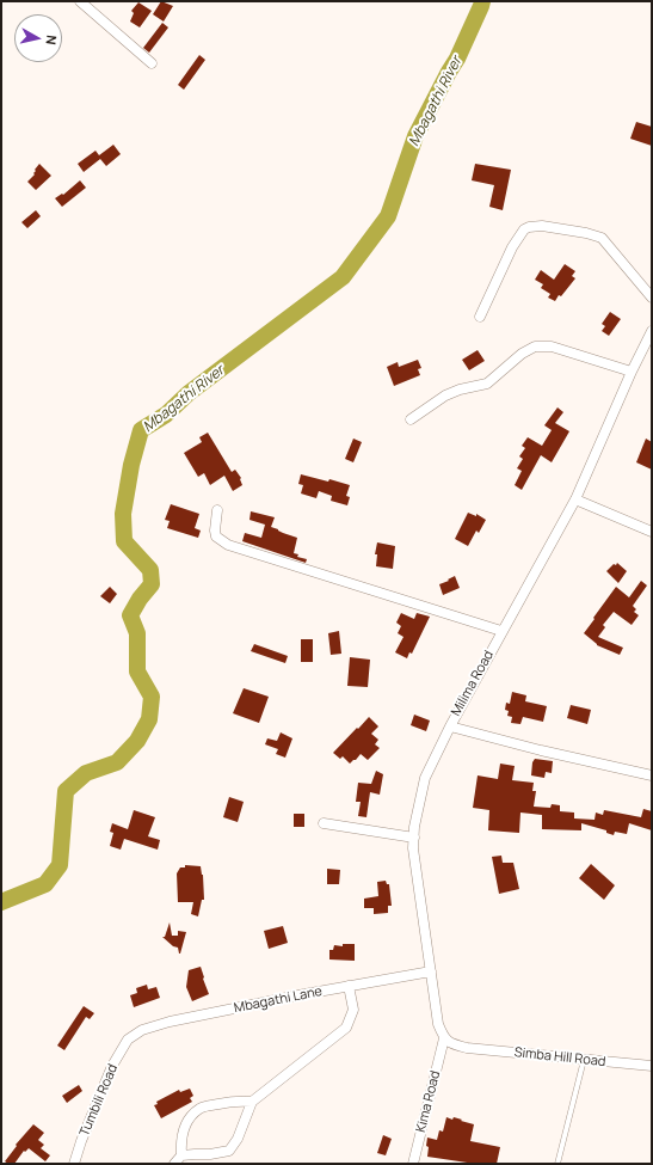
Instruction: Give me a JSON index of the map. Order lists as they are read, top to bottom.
{
  "streets": {
    "street": [
      "Milima Road",
      "Mbagathi Lane",
      "Simba Hill Road",
      "Tumbili Road",
      "Kima Road"
    ]
  },
  "crossings": [
    ["Milima Road", "Mbagathi Lane"],
    ["Milima Road", "Simba Hill Road"],
    ["Milima Road", "Kima Road"],
    ["Mbagathi Lane", "Tumbili Road"],
    ["Simba Hill Road", "Kima Road"]
  ],
  "water": ["Mbagathi River"],
  "north": "right"
}
